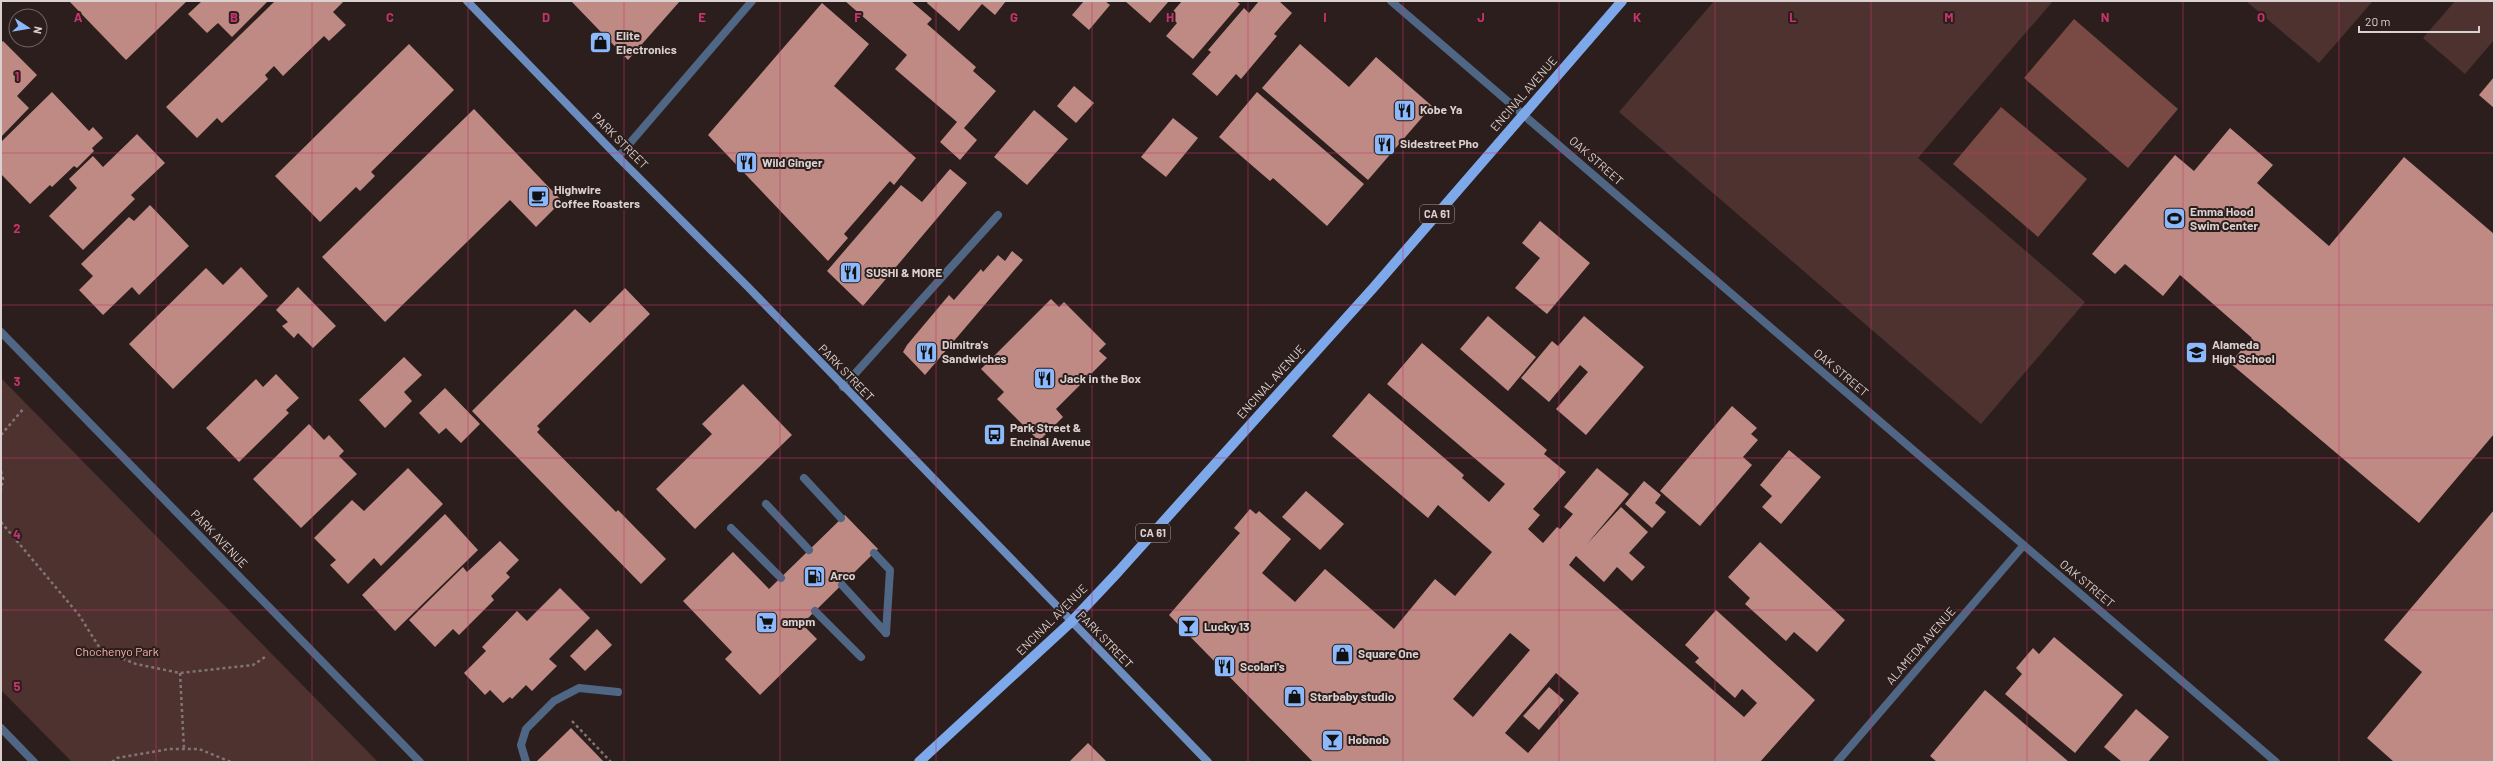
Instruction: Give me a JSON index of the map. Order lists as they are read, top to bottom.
{
  "streets": {
    "main road": ["ENCINAL AVENUE", "PARK STREET", "CA 61"],
    "street": ["OAK STREET", "PARK AVENUE", "ALAMEDA AVENUE"]
  },
  "crossings": [
    ["ENCINAL AVENUE", "PARK STREET"],
    ["ENCINAL AVENUE", "OAK STREET"],
    ["OAK STREET", "ALAMEDA AVENUE"]
  ],
  "parks": ["Chochenyo Park"],
  "places": {
    "shop": ["Elite Electronics", "Square One", "Starbaby studio"],
    "restaurant": [
      "Kobe Ya",
      "Sidestreet Pho",
      "Wild Ginger",
      "SUSHI & MORE",
      "Dimitra's Sandwiches",
      "Jack in the Box",
      "Scolari's"
    ],
    "cafe": ["Highwire Coffee Roasters"],
    "sports": ["Emma Hood Swim Center"],
    "school or university": ["Alameda High School"],
    "bus stop": ["Park Street & Encinal Avenue"],
    "fuel station": ["Arco"],
    "supermarket": ["ampm"],
    "bar": ["Lucky 13", "Hobnob"]
  },
  "scale_bar": "20 m",
  "north": "right",
  "grid": {
    "columns": [
      "A",
      "B",
      "C",
      "D",
      "E",
      "F",
      "G",
      "H",
      "I",
      "J",
      "K",
      "L",
      "M",
      "N",
      "O"
    ],
    "rows": [
      "1",
      "2",
      "3",
      "4",
      "5"
    ]
  }
}
